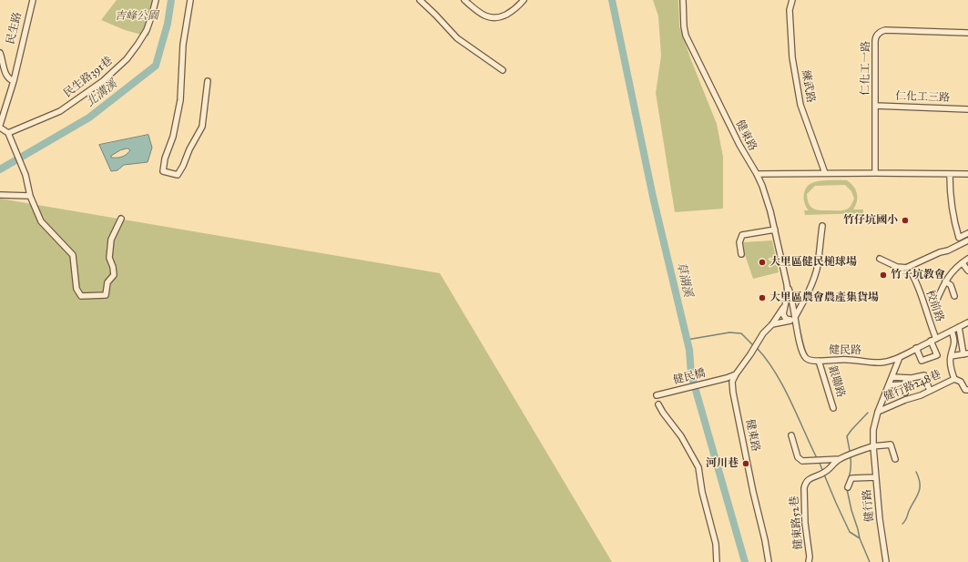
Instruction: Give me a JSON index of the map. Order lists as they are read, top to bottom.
{
  "streets": {
    "street": [
      "民生路",
      "仁化工一路",
      "民生路391巷",
      "練武路",
      "仁化工三路",
      "健東路",
      "校前路",
      "健民路",
      "健民橋",
      "銀聯路",
      "健行路248巷",
      "健行路",
      "健東路52巷"
    ]
  },
  "crossings": [
    ["仁化工一路", "仁化工三路"],
    ["健東路", "健民路"],
    ["健東路", "健民橋"],
    ["校前路", "健民路"],
    ["健民路", "銀聯路"],
    ["健民路", "健行路"],
    ["健行路248巷", "健行路"]
  ],
  "water": ["北溝溪", "草湖溪"],
  "parks": ["吉峰公園"],
  "places": [
    "竹仔坑國小",
    "大里區健民槌球場",
    "竹子坑教會",
    "大里區農會農產集貨場",
    "河川巷"
  ]
}
